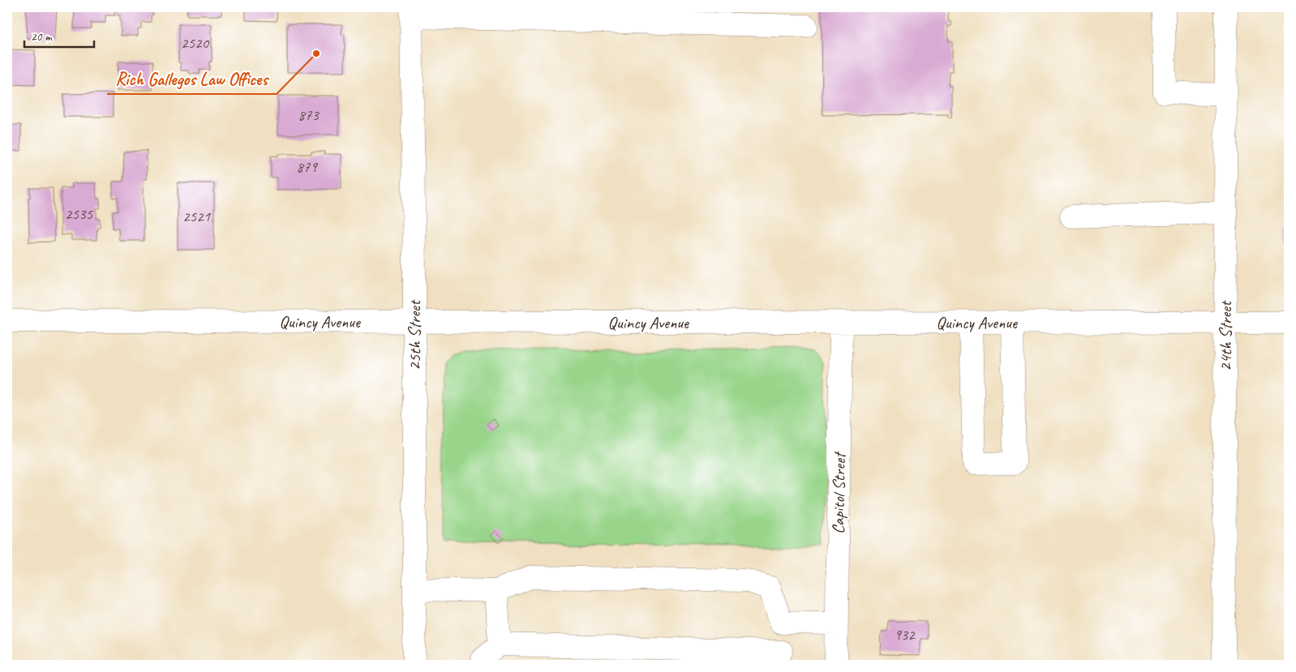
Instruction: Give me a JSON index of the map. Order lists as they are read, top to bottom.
{
  "streets": {
    "street": [
      "Quincy Avenue",
      "25th Street",
      "24th Street",
      "Capitol Street"
    ]
  },
  "crossings": [
    ["Quincy Avenue", "25th Street"],
    ["Quincy Avenue", "24th Street"],
    ["Quincy Avenue", "Capitol Street"]
  ],
  "places": ["Rich Gallegos Law Offices"],
  "house_numbers": [
    "2520",
    "873",
    "879",
    "2535",
    "2521",
    "932"
  ],
  "scale_bar": "20 m"
}
